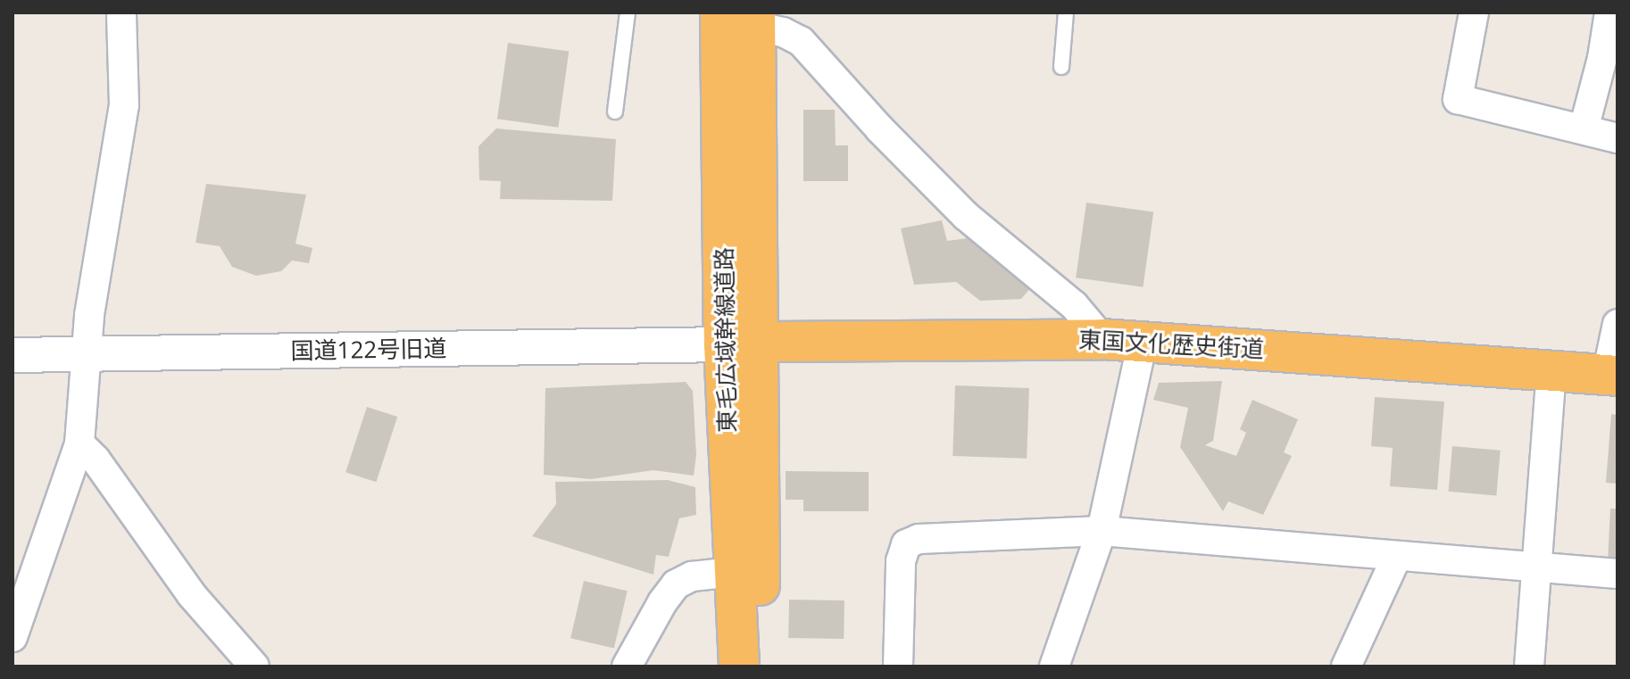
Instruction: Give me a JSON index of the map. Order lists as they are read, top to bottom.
{
  "streets": {
    "highway": ["東毛広域幹線道路", "東国文化歴史街道"],
    "street": ["国道122号旧道"]
  },
  "crossings": [
    ["東毛広域幹線道路", "東国文化歴史街道"],
    ["東毛広域幹線道路", "国道122号旧道"],
    ["東国文化歴史街道", "国道122号旧道"]
  ]
}
